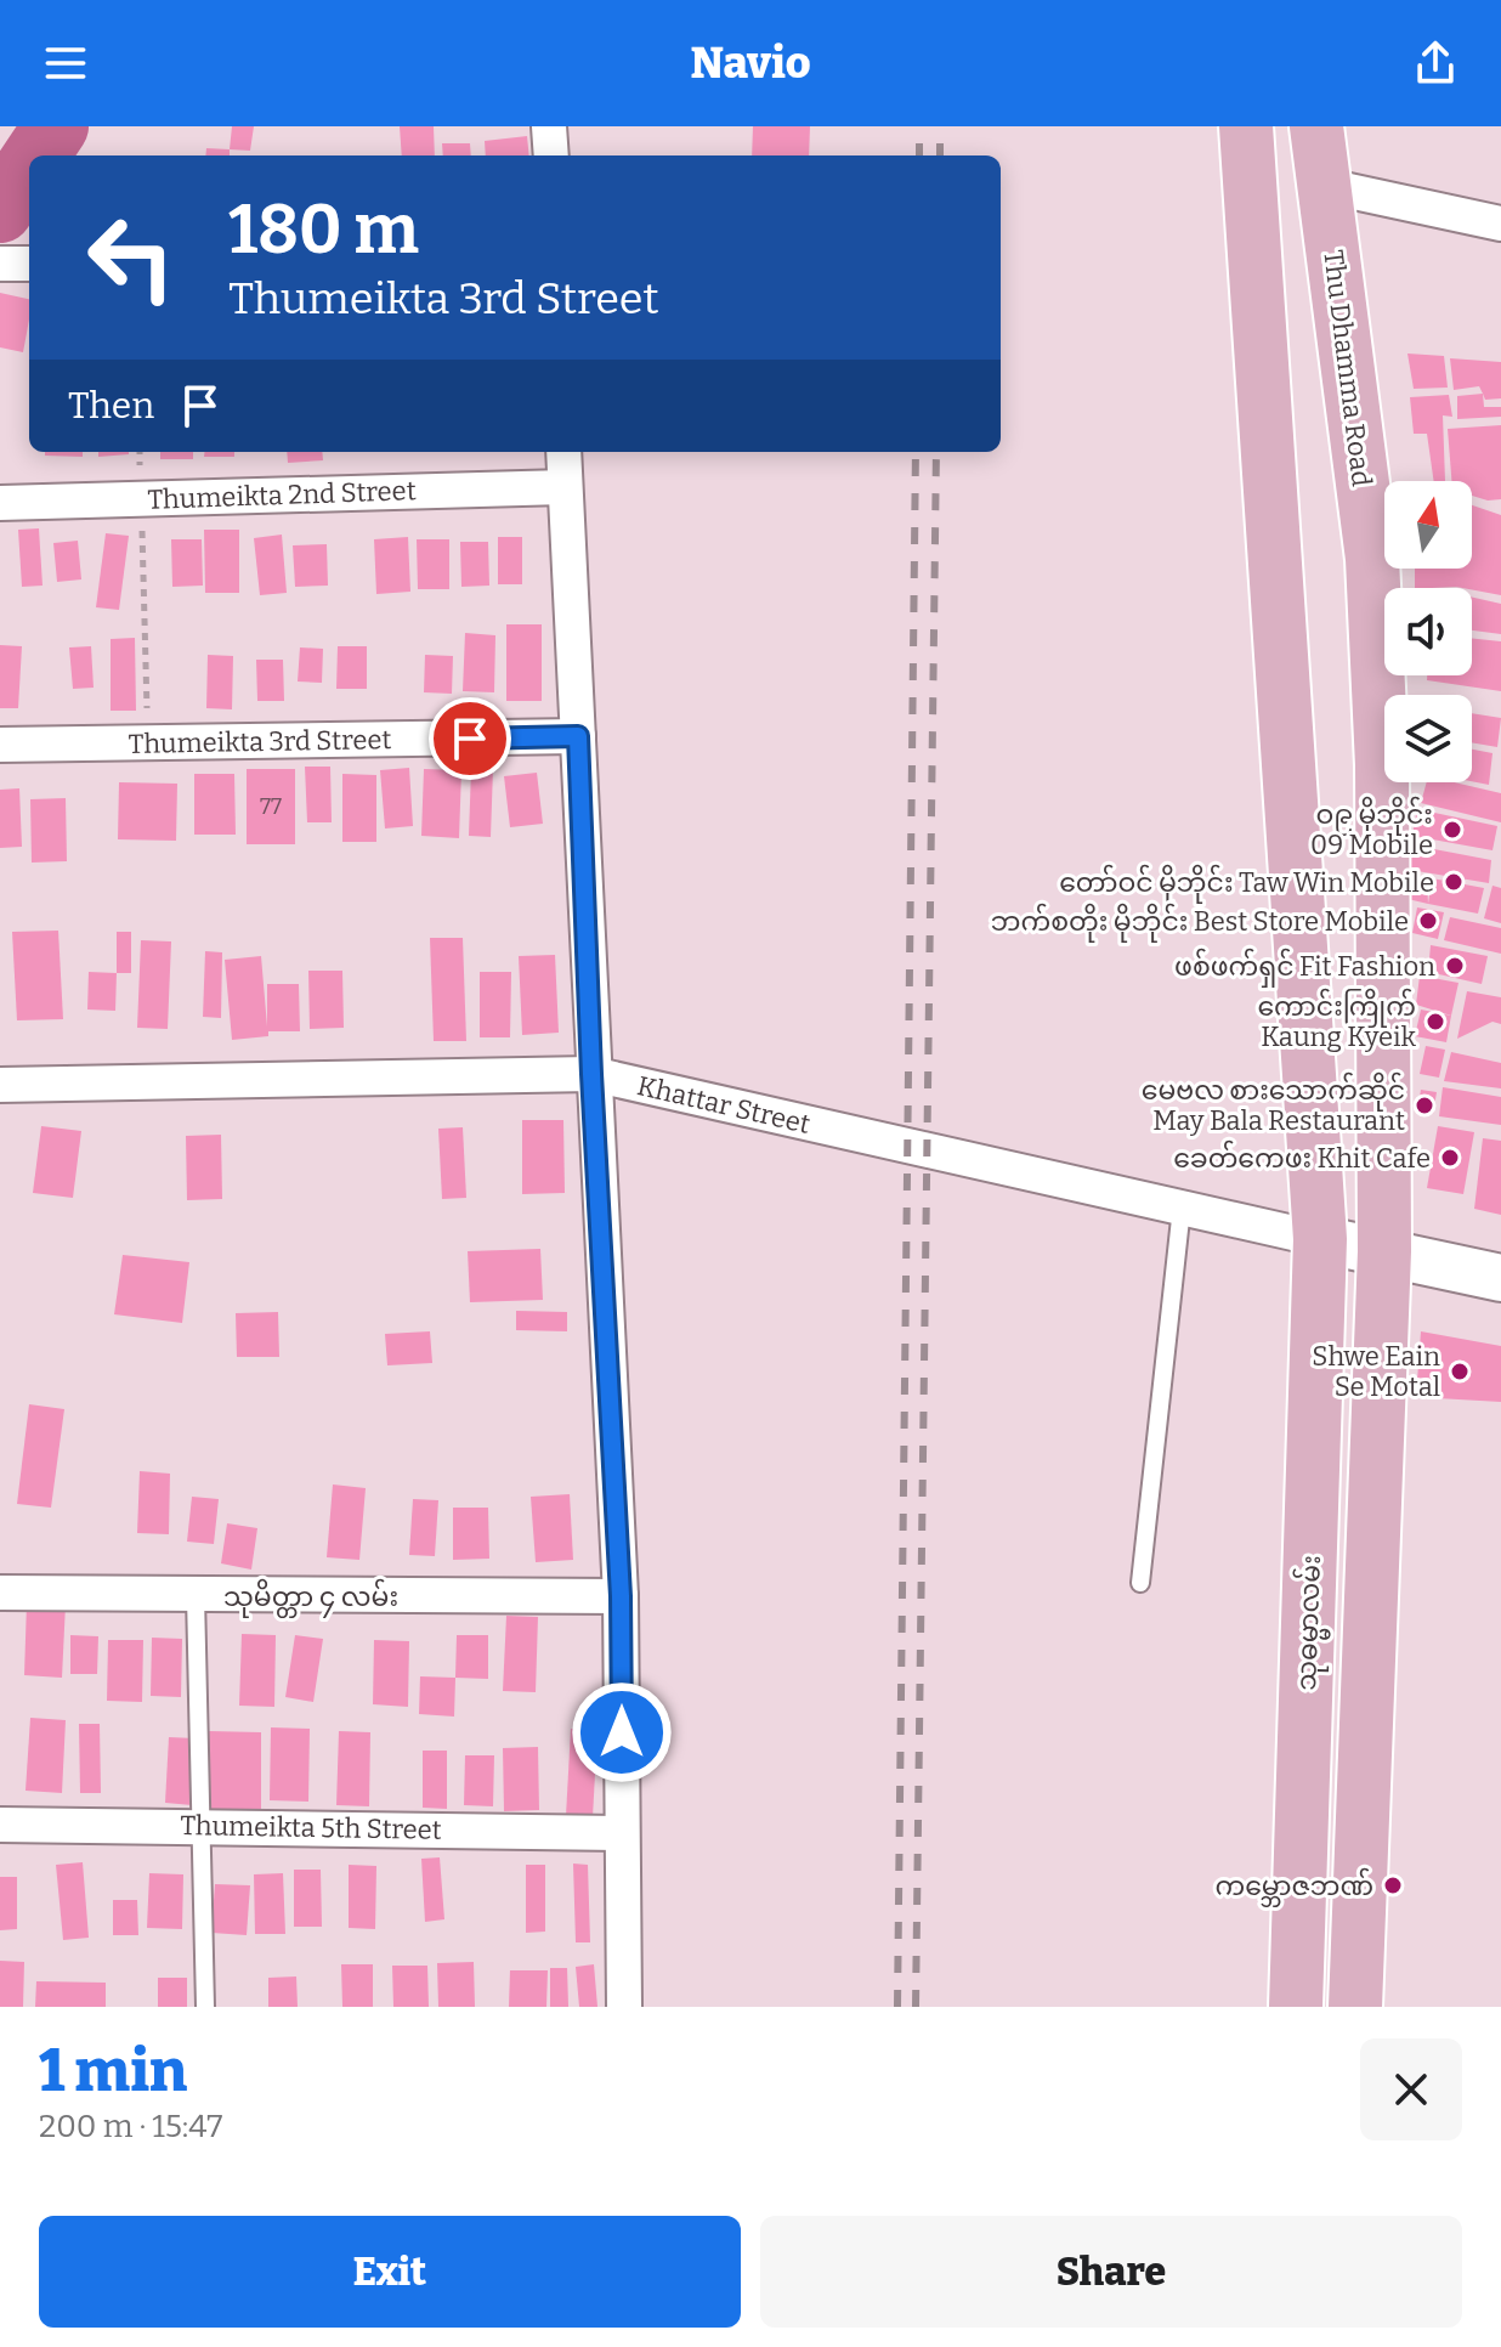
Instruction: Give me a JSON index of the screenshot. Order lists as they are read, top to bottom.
{
  "streets": {
    "main road": ["Thu Dhamma Road", "သုဓမ္မာလမ်း"],
    "street": [
      "Thumeikta 2nd Street",
      "Thumeikta 3rd Street",
      "Khattar Street",
      "သုမိတ္တာ ၄ လမ်း",
      "Thumeikta 5th Street"
    ]
  },
  "crossings": [
    ["Khattar Street", "သုဓမ္မာလမ်း"]
  ],
  "places": [
    "ဝ၉ မိုဘိုင်း 09 Mobile",
    "တော်ဝင် မိုဘိုင်း Taw Win Mobile",
    "ဘက်စတိုး မိုဘိုင်း Best Store Mobile",
    "ဖစ်ဖက်ရှင် Fit Fashion",
    "ကောင်းကြိုက် Kaung Kyeik",
    "မေဗလ စားသောက်ဆိုင် May Bala Restaurant",
    "ခေတ်ကေဖး Khit Cafe",
    "Shwe Eain Se Motal",
    "ကမ္ဘောဇဘဏ်"
  ],
  "house_numbers": ["77"],
  "north": "top",
  "page": {
    "header": "Navio",
    "turn": ["180 m", "Thumeikta 3rd Street"],
    "then": "Then",
    "heading": ["1 min", "200 m · 15:47"],
    "buttons": ["Exit", "Share"]
  }
}
